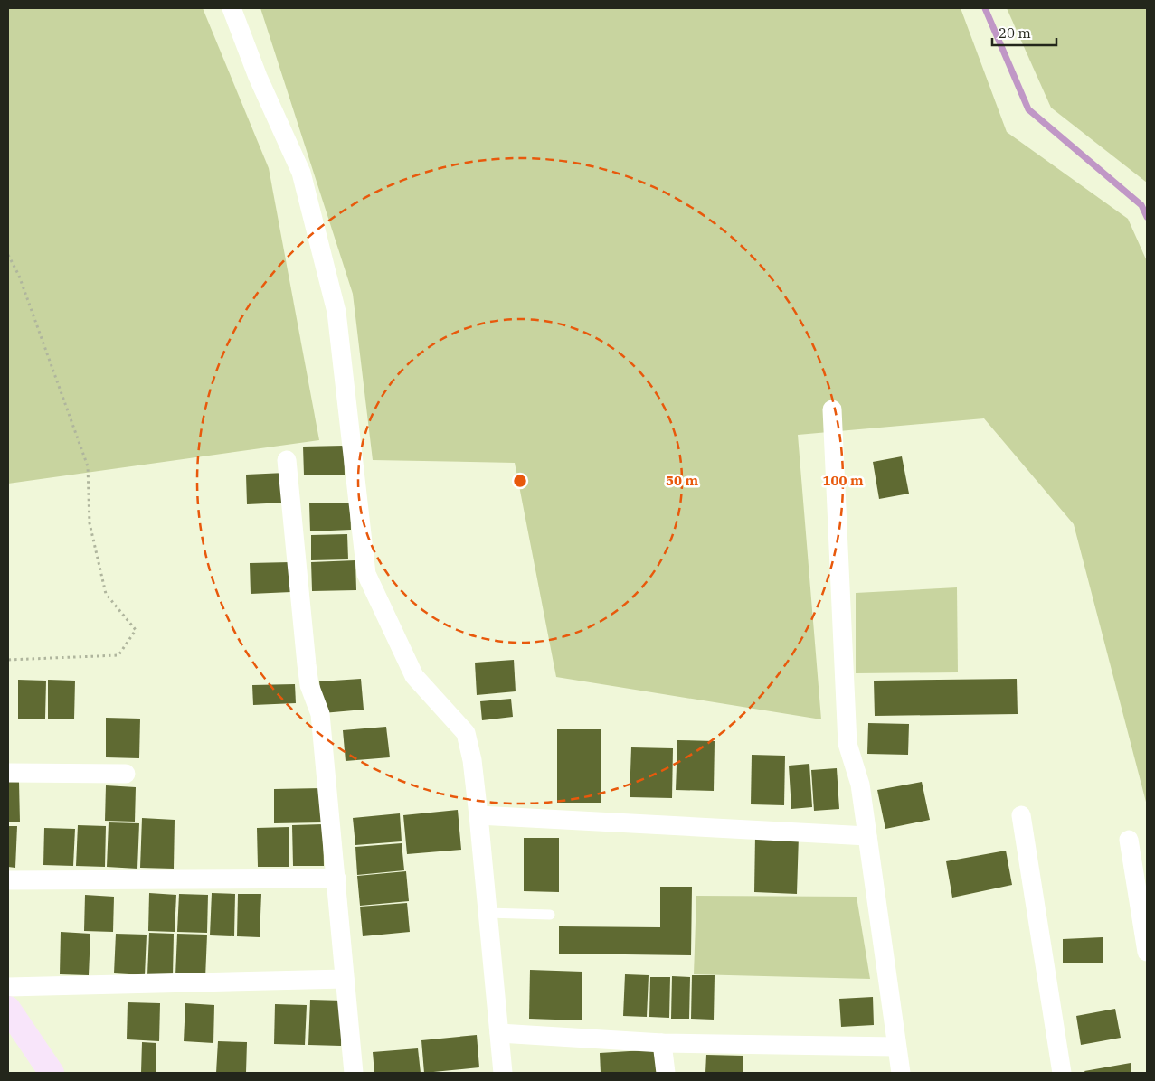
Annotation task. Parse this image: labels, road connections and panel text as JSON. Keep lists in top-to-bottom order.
{
  "scale_bar": "20 m",
  "rings": ["50 m", "100 m"]
}
